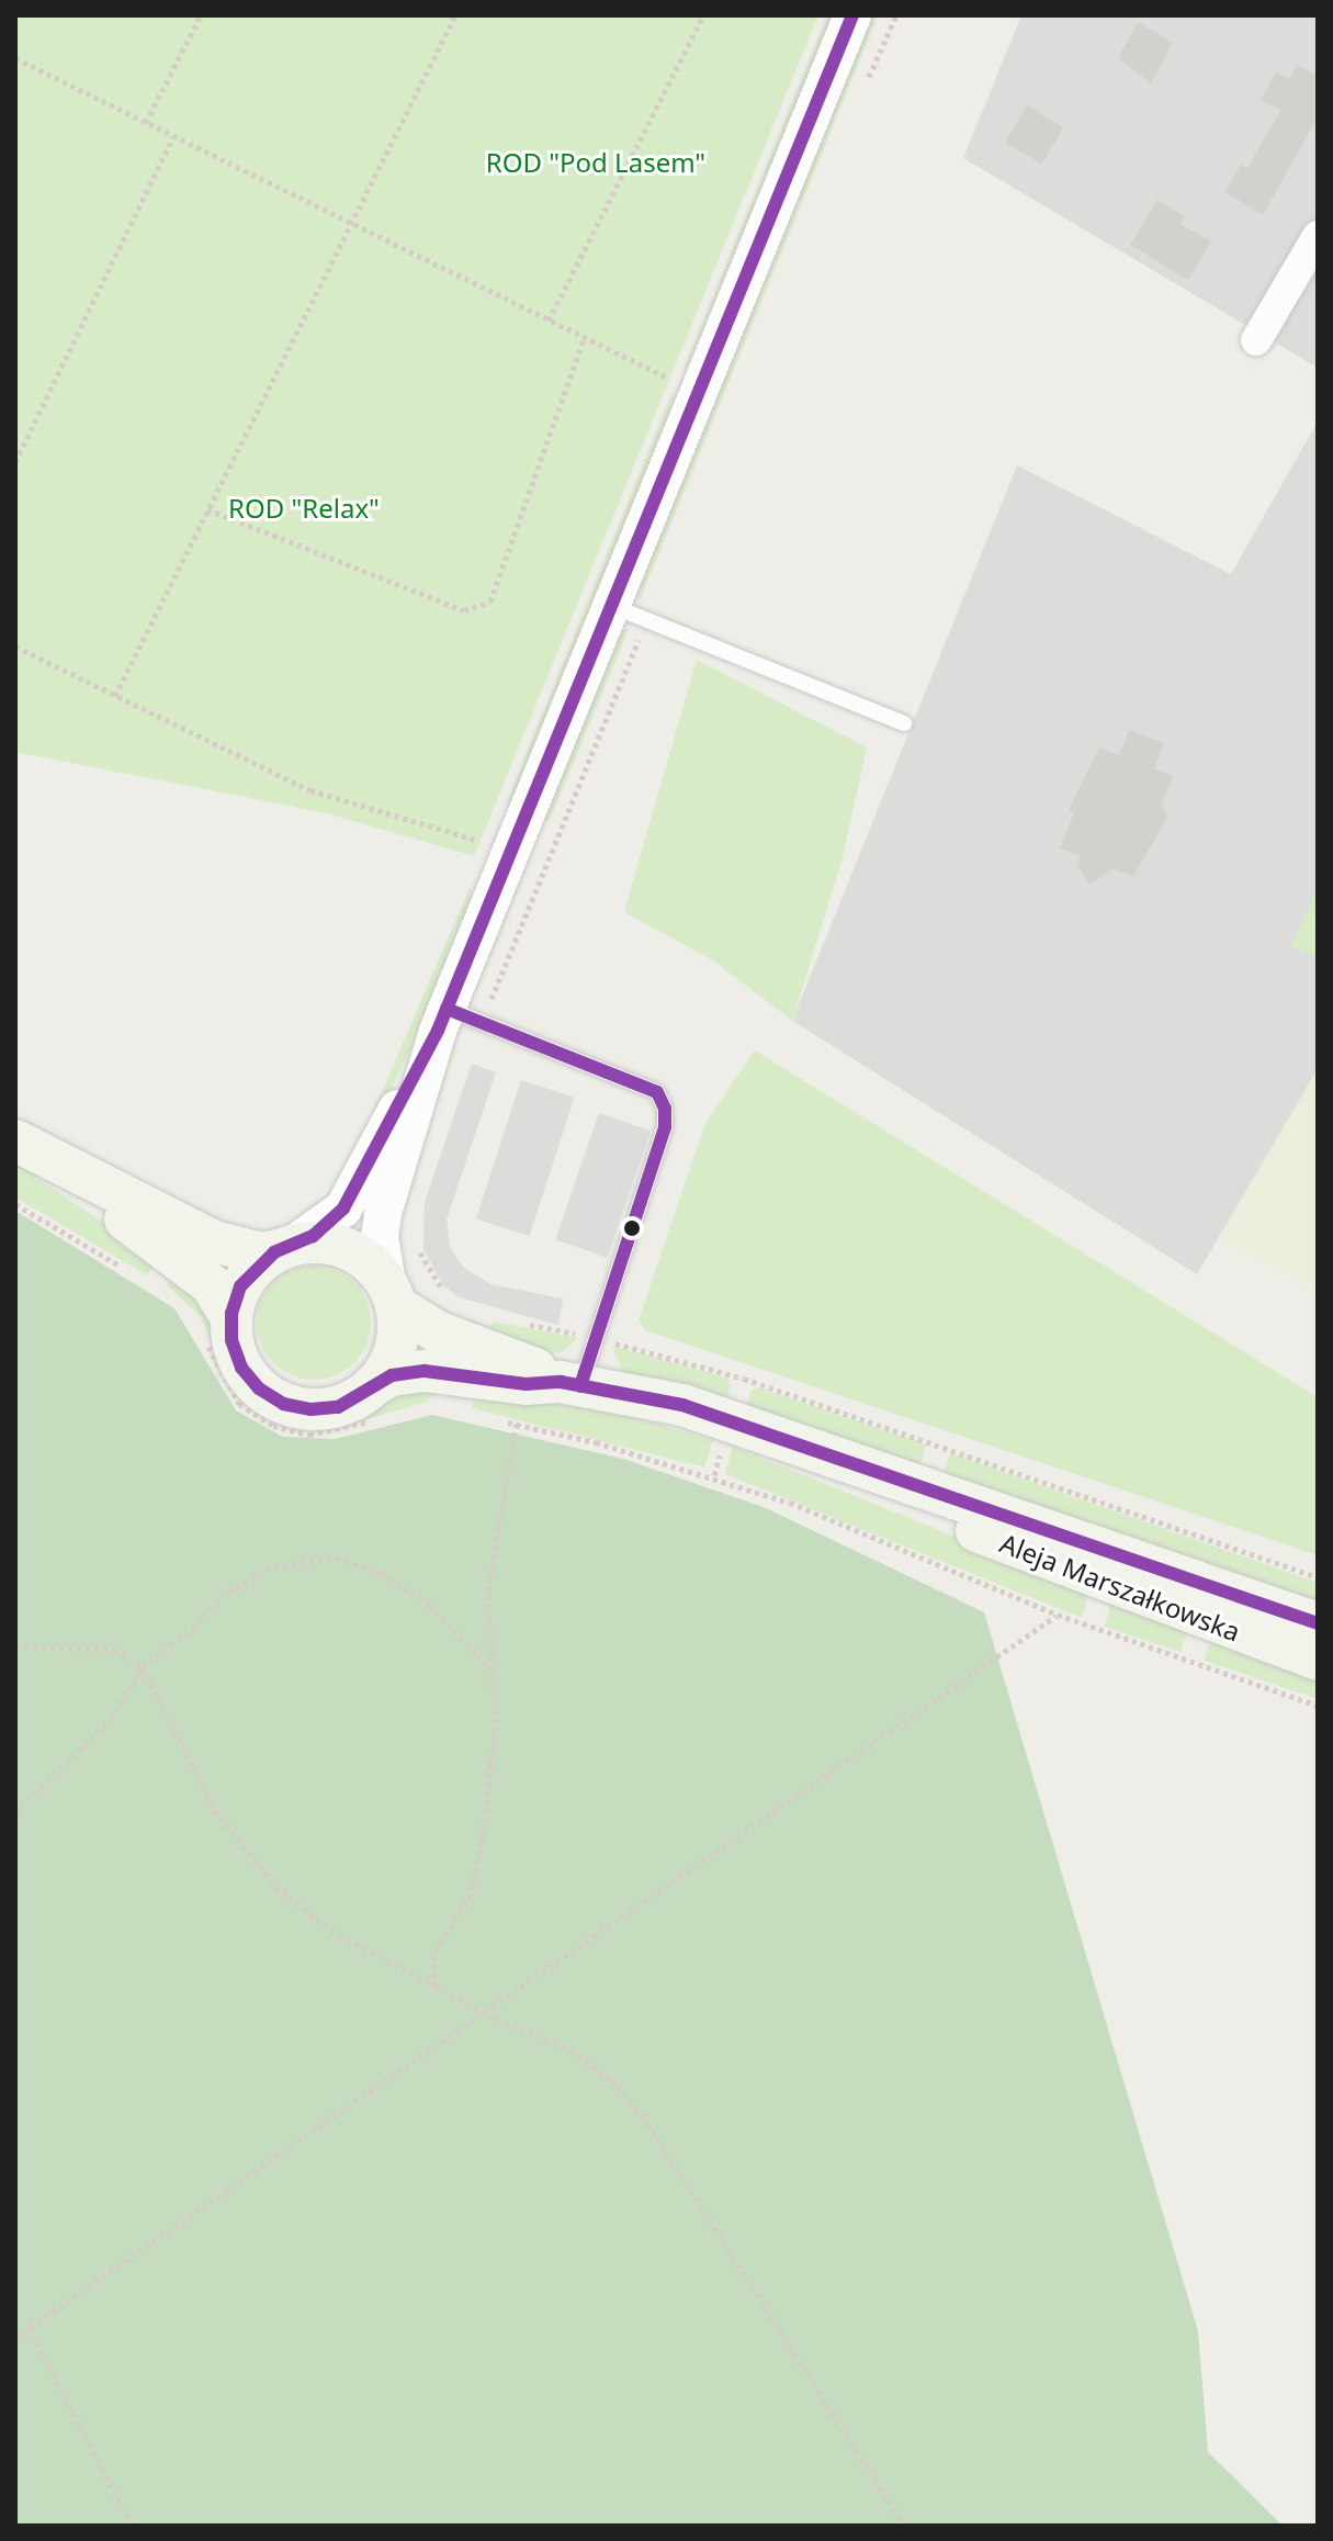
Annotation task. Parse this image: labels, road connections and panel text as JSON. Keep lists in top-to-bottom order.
{
  "streets": {
    "main road": ["Aleja Marszałkowska"]
  },
  "parks": ["ROD \"Pod Lasem\"", "ROD \"Relax\""]
}
